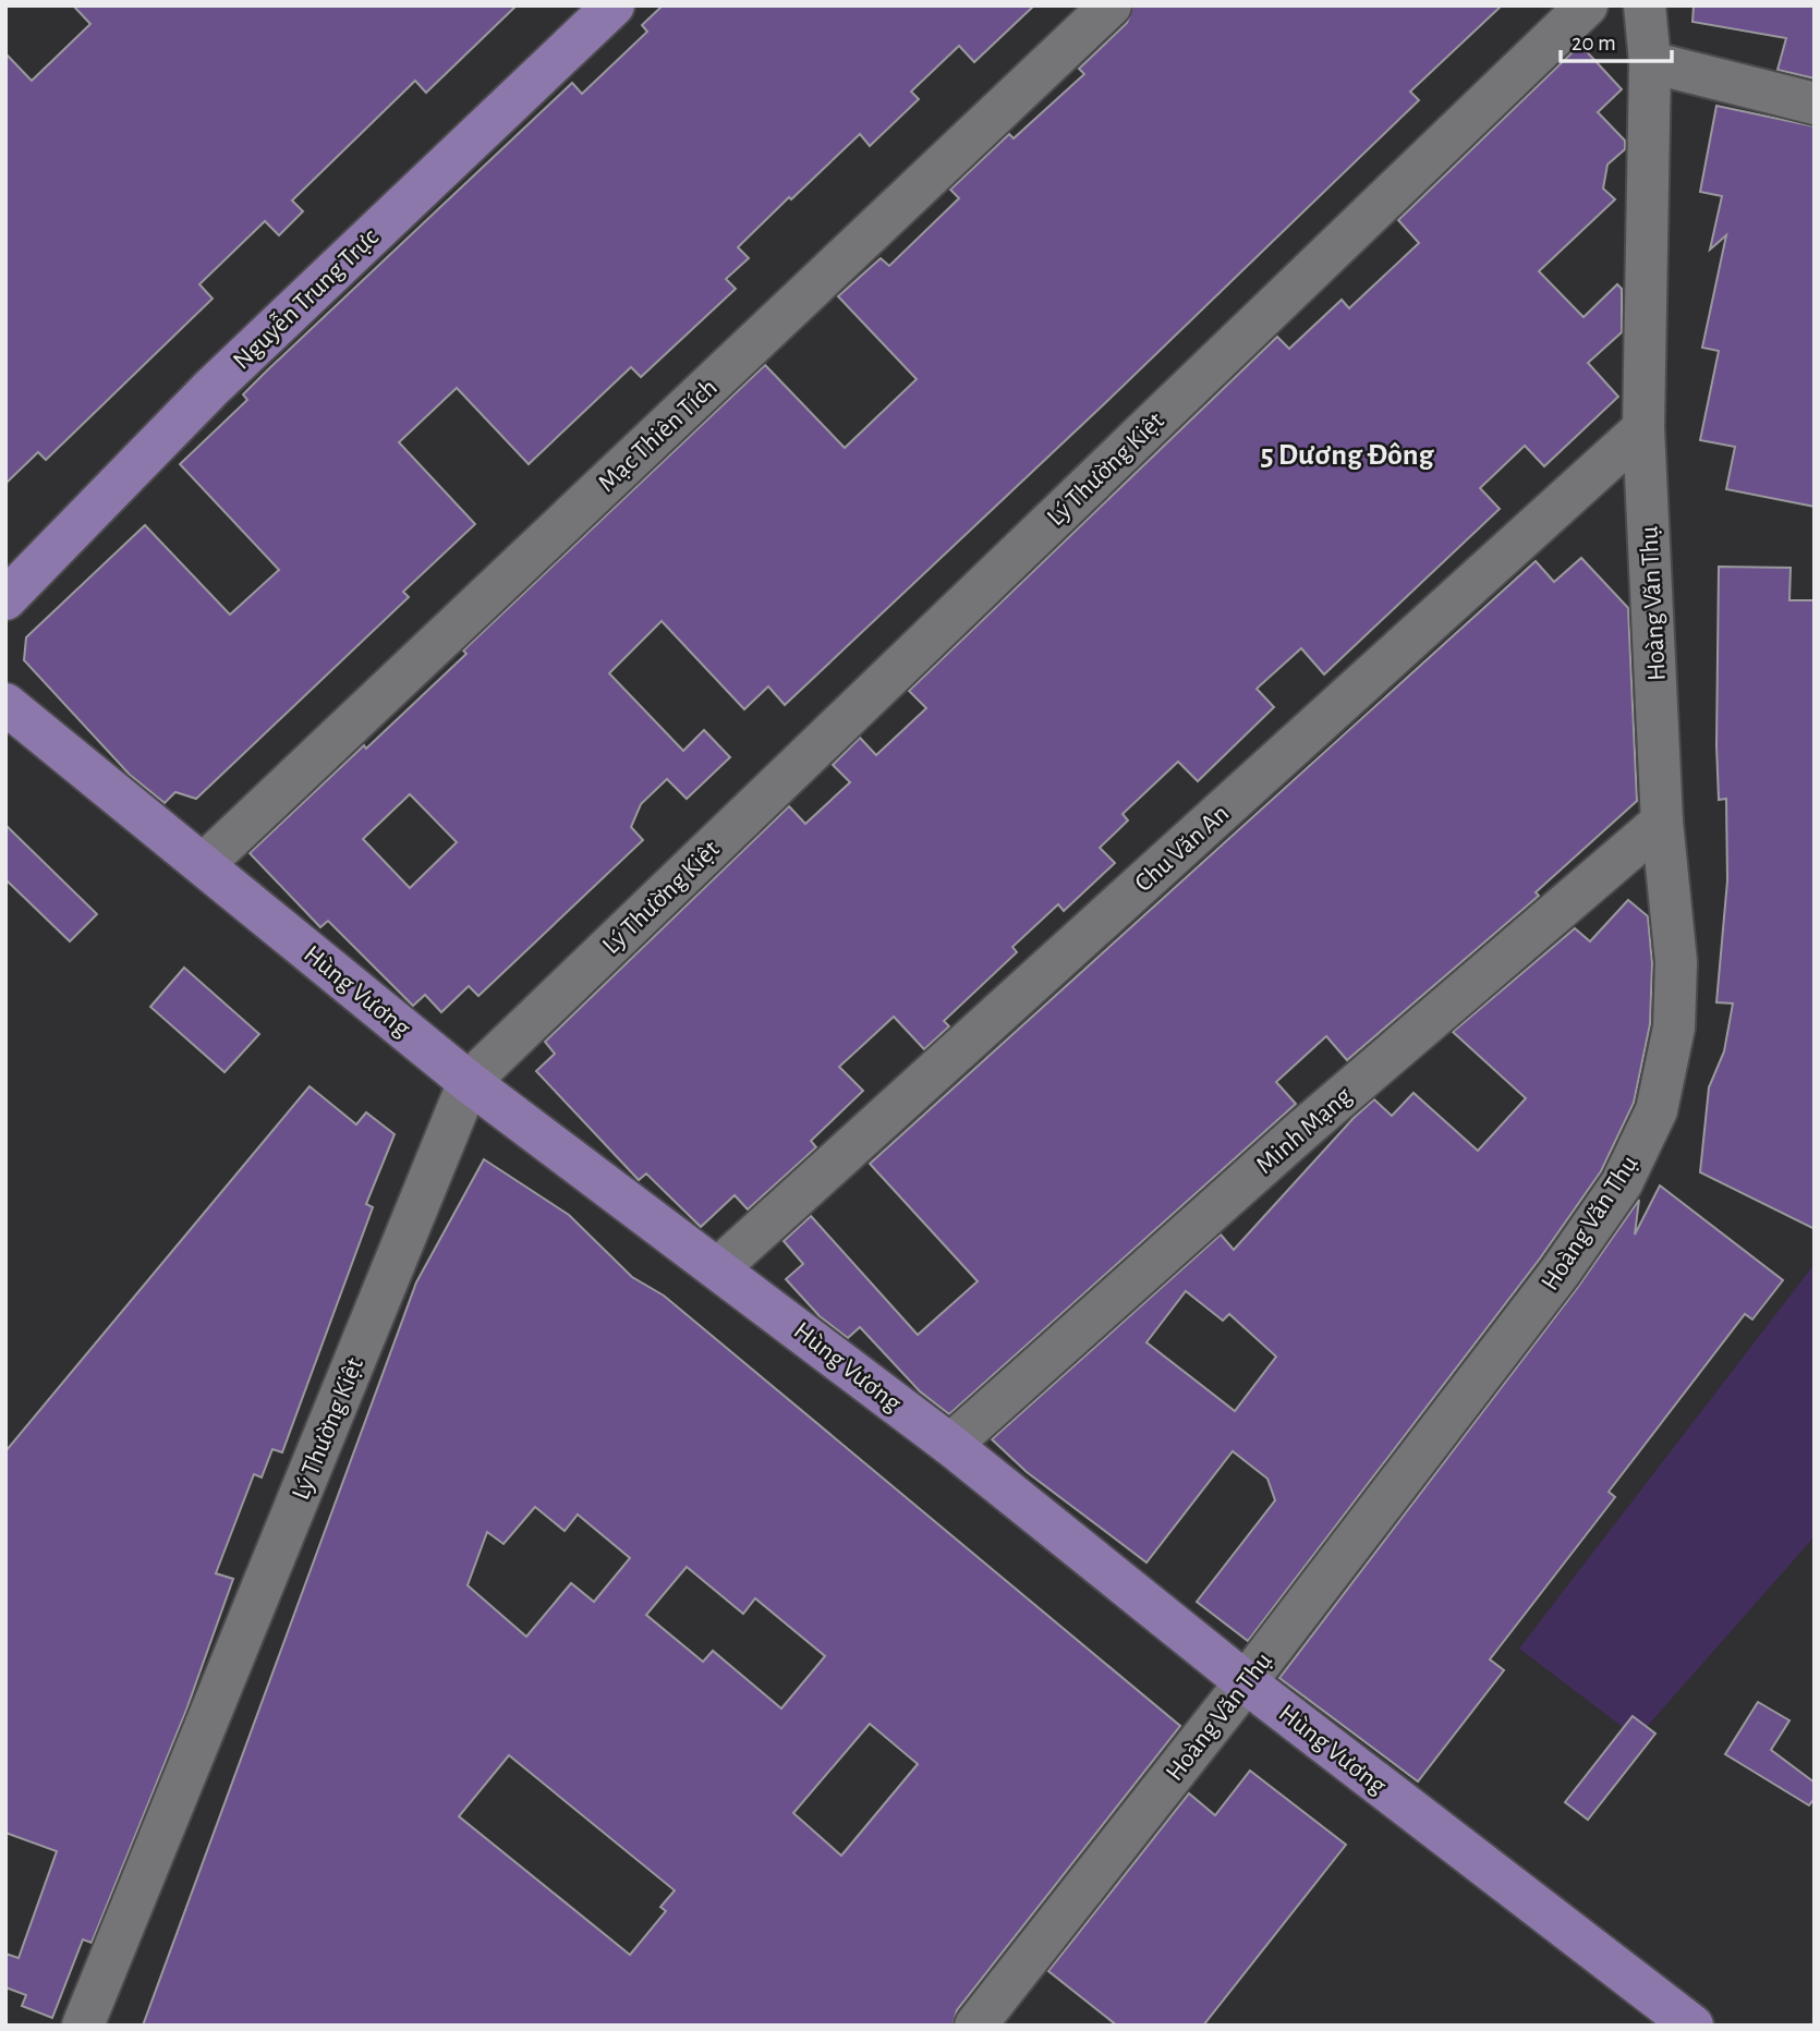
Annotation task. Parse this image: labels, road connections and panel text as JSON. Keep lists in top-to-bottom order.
{
  "streets": {
    "main road": ["Nguyễn Trung Trực", "Hùng Vương"],
    "street": [
      "Mạc Thiên Tích",
      "Lý Thường Kiệt",
      "Hoàng Văn Thụ",
      "Chu Văn An",
      "Minh Mạng"
    ]
  },
  "crossings": [
    ["Mạc Thiên Tích", "Hùng Vương"],
    ["Lý Thường Kiệt", "Hùng Vương"],
    ["Hoàng Văn Thụ", "Chu Văn An"],
    ["Hoàng Văn Thụ", "Hùng Vương"],
    ["Hoàng Văn Thụ", "Minh Mạng"],
    ["Chu Văn An", "Hùng Vương"],
    ["Hùng Vương", "Minh Mạng"]
  ],
  "districts": ["5 Dương Đông"],
  "scale_bar": "20 m"
}
